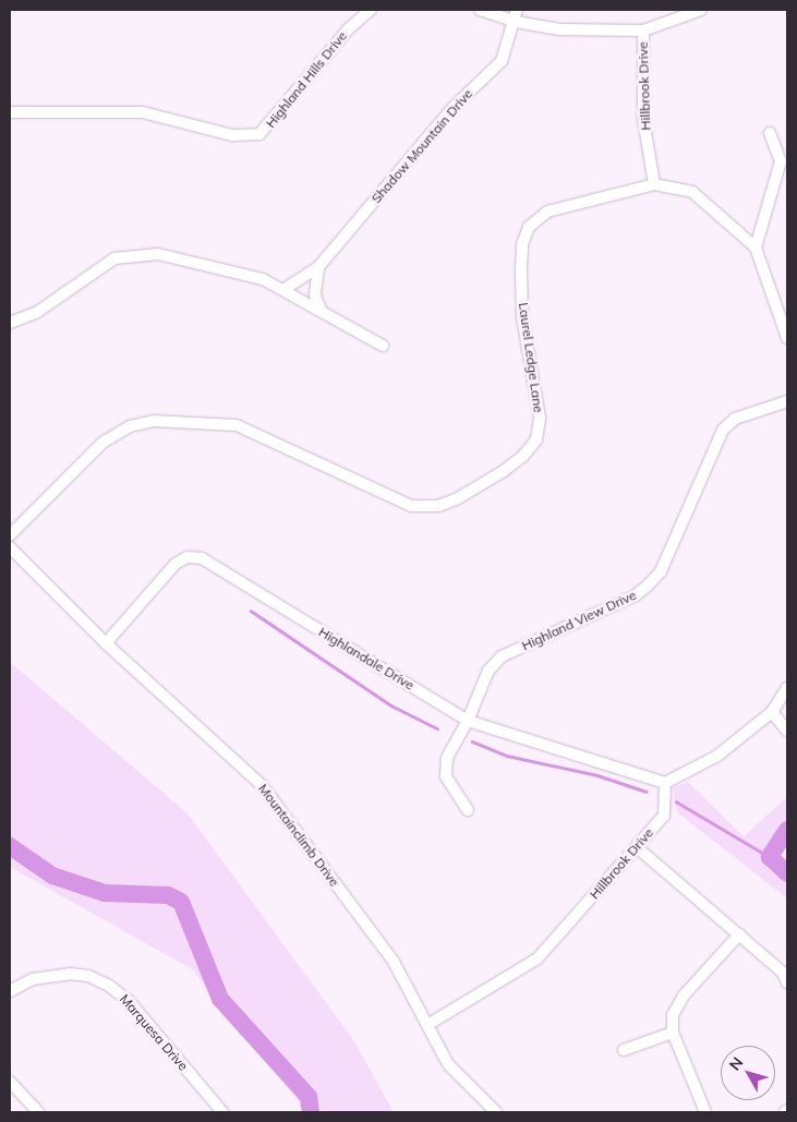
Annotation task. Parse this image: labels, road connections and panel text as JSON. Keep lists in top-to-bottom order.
{
  "streets": {
    "street": [
      "Highland Hills Drive",
      "Hillbrook Drive",
      "Shadow Mountain Drive",
      "Laurel Ledge Lane",
      "Highland View Drive",
      "Highlandale Drive",
      "Mountainclimb Drive",
      "Marquesa Drive"
    ]
  },
  "crossings": [
    ["Hillbrook Drive", "Laurel Ledge Lane"],
    ["Hillbrook Drive", "Highlandale Drive"],
    ["Hillbrook Drive", "Mountainclimb Drive"],
    ["Highland View Drive", "Highlandale Drive"],
    ["Highlandale Drive", "Mountainclimb Drive"]
  ],
  "north": "top left"
}
